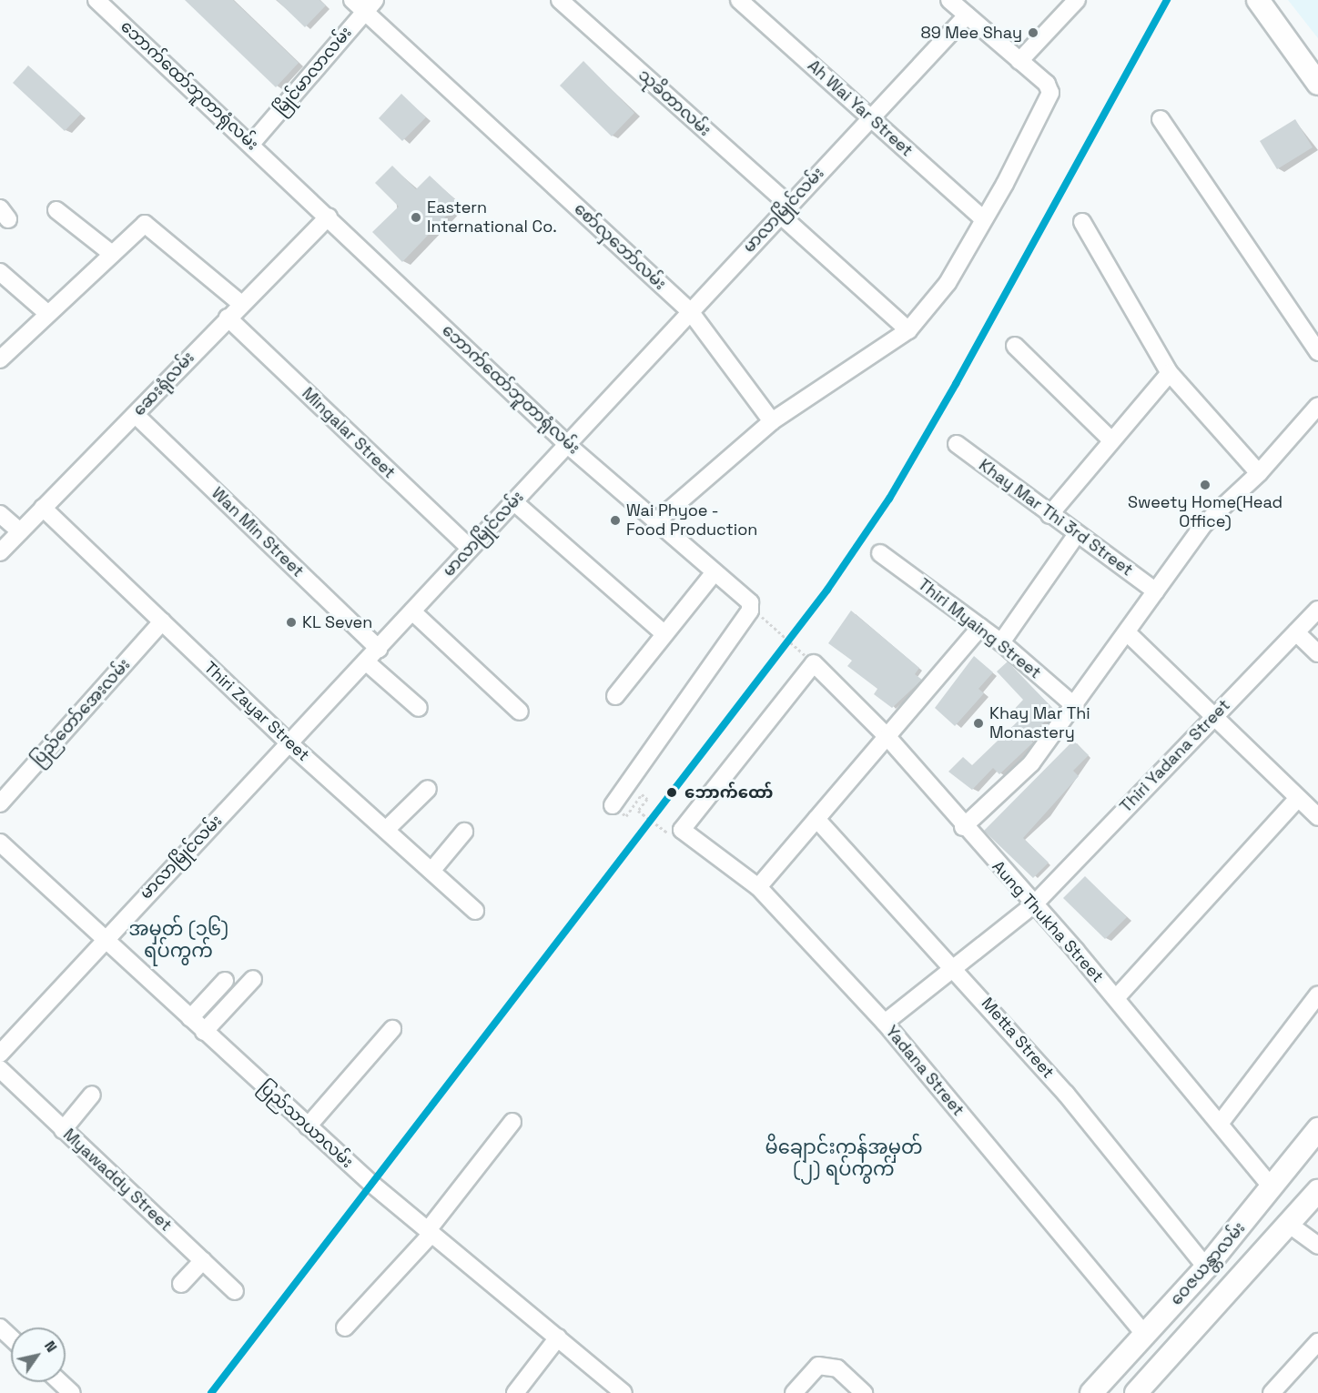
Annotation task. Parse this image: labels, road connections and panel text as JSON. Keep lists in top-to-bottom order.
{
  "streets": {
    "main road": ["ဝေဇယန္တာလမ်း"],
    "street": [
      "မြိုင်မာလာလမ်း",
      "ဘောက်ထော်ဘူတာရုံလမ်း",
      "သုခိတာလမ်း",
      "Ah Wai Yar Street",
      "မာလာမြိုင်လမ်း",
      "စော်လှဘော်လမ်း",
      "ဆေးရုံလမ်း",
      "Mingalar Street",
      "Khay Mar Thi 3rd Street",
      "Wan Min Street",
      "Thiri Myaing Street",
      "Thiri Zayar Street",
      "ပြည်တော်အေးလမ်း",
      "Thiri Yadana Street",
      "Aung Thukha Street",
      "Metta Street",
      "Yadana Street",
      "ပြည်သာယာလမ်း",
      "Myawaddy Street"
    ]
  },
  "crossings": [
    ["မြိုင်မာလာလမ်း", "ဘောက်ထော်ဘူတာရုံလမ်း"],
    ["မြိုင်မာလာလမ်း", "စော်လှဘော်လမ်း"],
    ["ဘောက်ထော်ဘူတာရုံလမ်း", "မာလာမြိုင်လမ်း"],
    ["ဘောက်ထော်ဘူတာရုံလမ်း", "ဆေးရုံလမ်း"],
    ["သုခိတာလမ်း", "မာလာမြိုင်လမ်း"],
    ["Ah Wai Yar Street", "မာလာမြိုင်လမ်း"],
    ["မာလာမြိုင်လမ်း", "စော်လှဘော်လမ်း"],
    ["မာလာမြိုင်လမ်း", "Mingalar Street"],
    ["မာလာမြိုင်လမ်း", "Wan Min Street"],
    ["မာလာမြိုင်လမ်း", "Thiri Zayar Street"],
    ["မာလာမြိုင်လမ်း", "ပြည်သာယာလမ်း"],
    ["ဆေးရုံလမ်း", "Mingalar Street"],
    ["ဆေးရုံလမ်း", "Wan Min Street"],
    ["ဆေးရုံလမ်း", "Thiri Zayar Street"],
    ["Thiri Zayar Street", "ပြည်တော်အေးလမ်း"],
    ["Thiri Yadana Street", "Aung Thukha Street"],
    ["Thiri Yadana Street", "Metta Street"],
    ["Thiri Yadana Street", "Yadana Street"],
    ["Aung Thukha Street", "ဝေဇယန္တာလမ်း"],
    ["Metta Street", "ဝေဇယန္တာလမ်း"],
    ["Yadana Street", "ဝေဇယန္တာလမ်း"]
  ],
  "districts": ["အမှတ် (၁၆) ရပ်ကွက်", "မိချောင်းကန်အမှတ် (၂) ရပ်ကွက်"],
  "places": [
    "89 Mee Shay",
    "Eastern International Co.",
    "Sweety Home(Head Office)",
    "Wai Phyoe - Food Production",
    "KL Seven",
    "Khay Mar Thi Monastery",
    "ဘောက်ထော်"
  ],
  "north": "top right"
}
